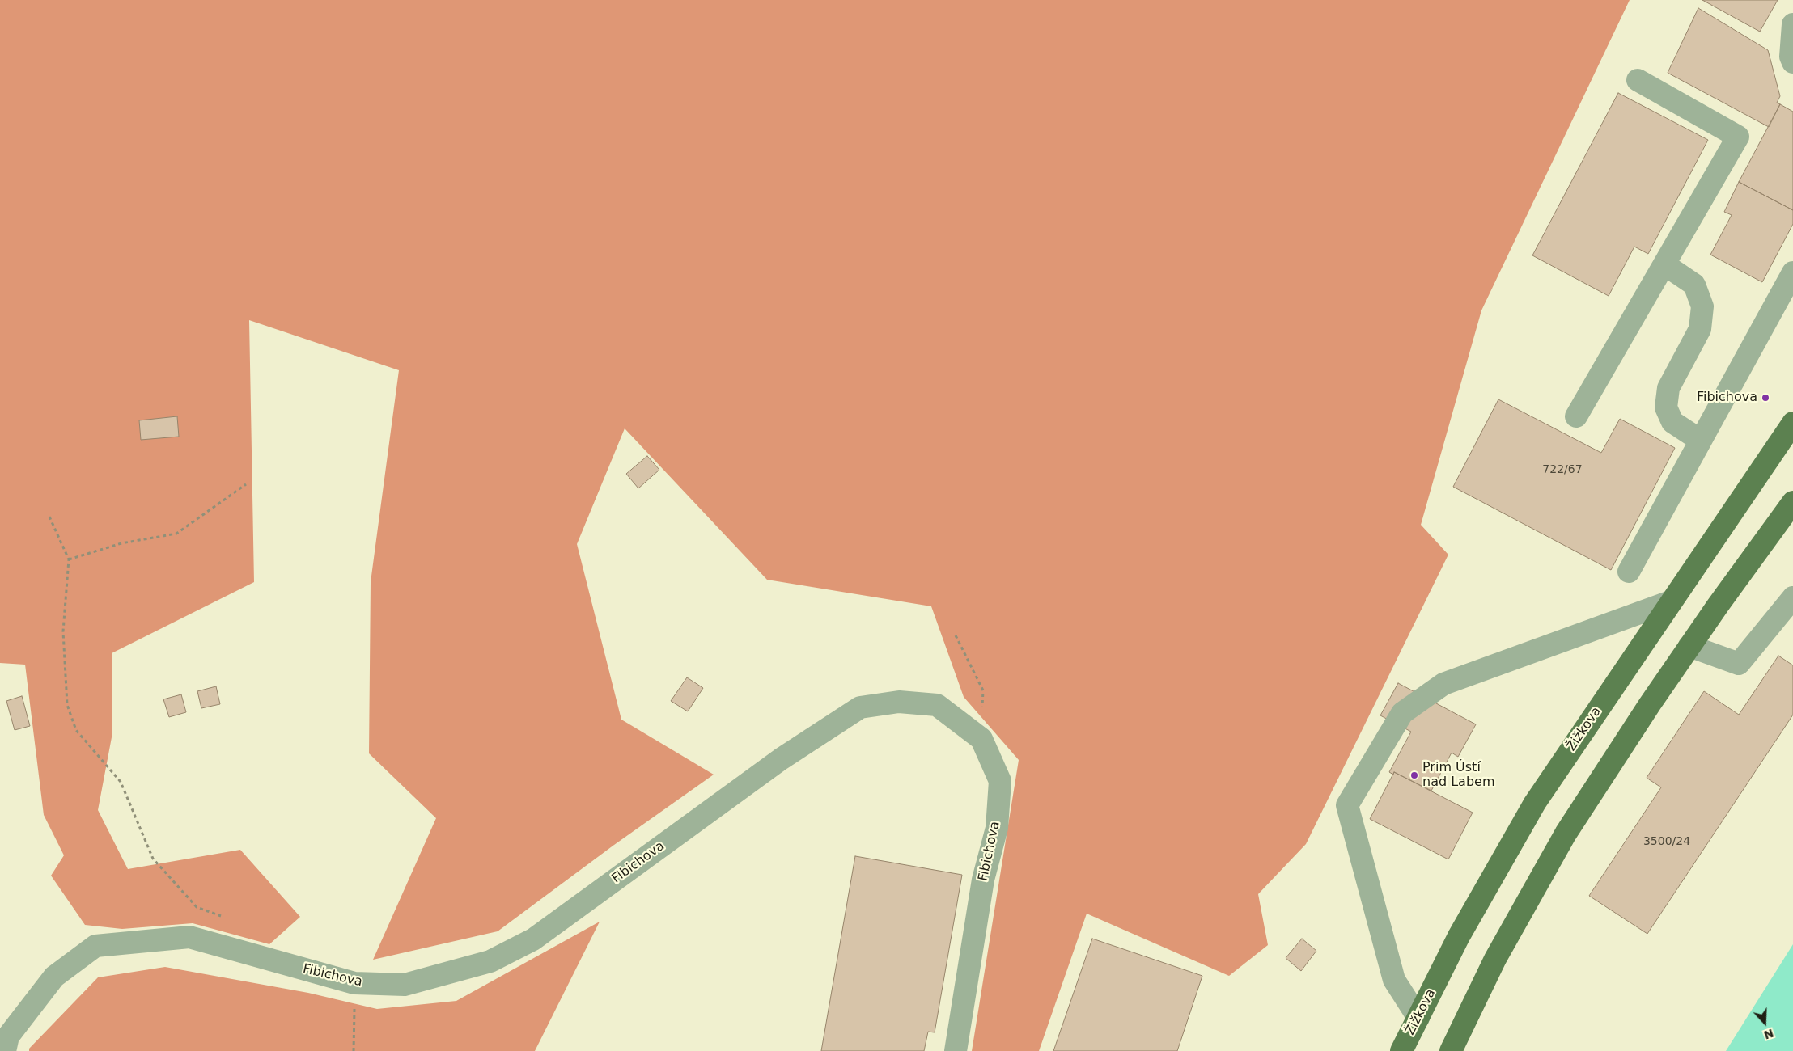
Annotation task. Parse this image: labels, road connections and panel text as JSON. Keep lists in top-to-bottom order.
{
  "streets": {
    "main road": ["Žižkova"],
    "street": ["Fibichova"]
  },
  "places": ["Fibichova", "Prim Ústí nad Labem"],
  "house_numbers": ["722/67", "3500/24"],
  "north": "bottom"
}
